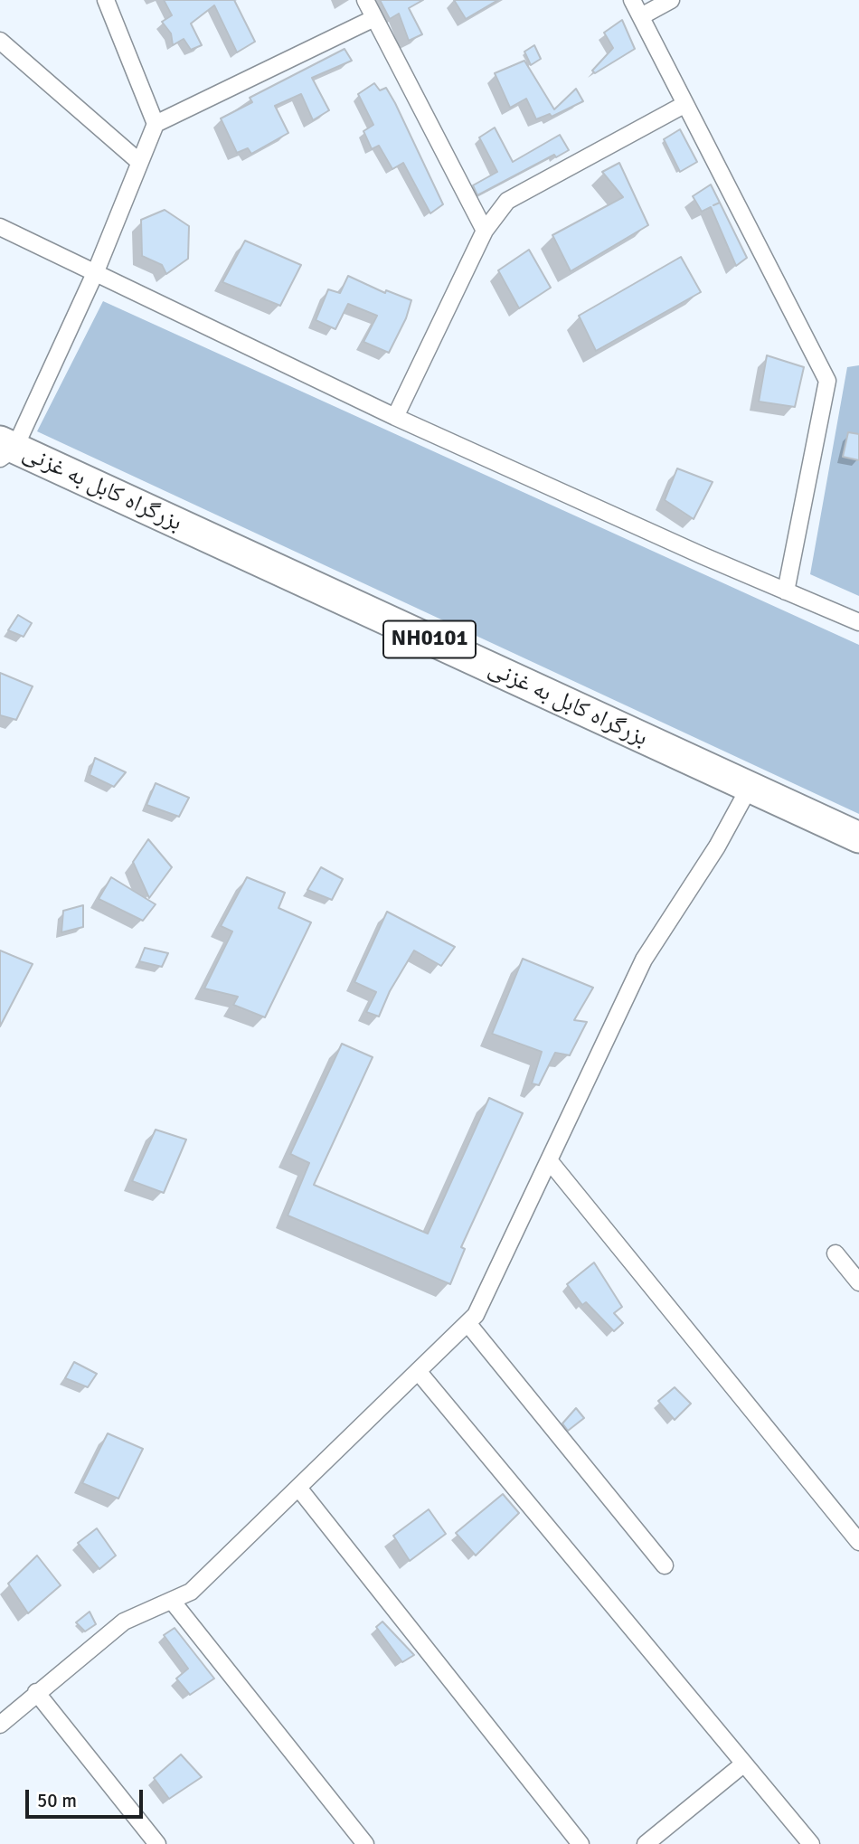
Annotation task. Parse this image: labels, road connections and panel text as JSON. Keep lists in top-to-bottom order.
{
  "streets": {
    "highway": ["بزرگراه کابل به غزنی", "NH0101"]
  },
  "scale_bar": "50 m"
}
